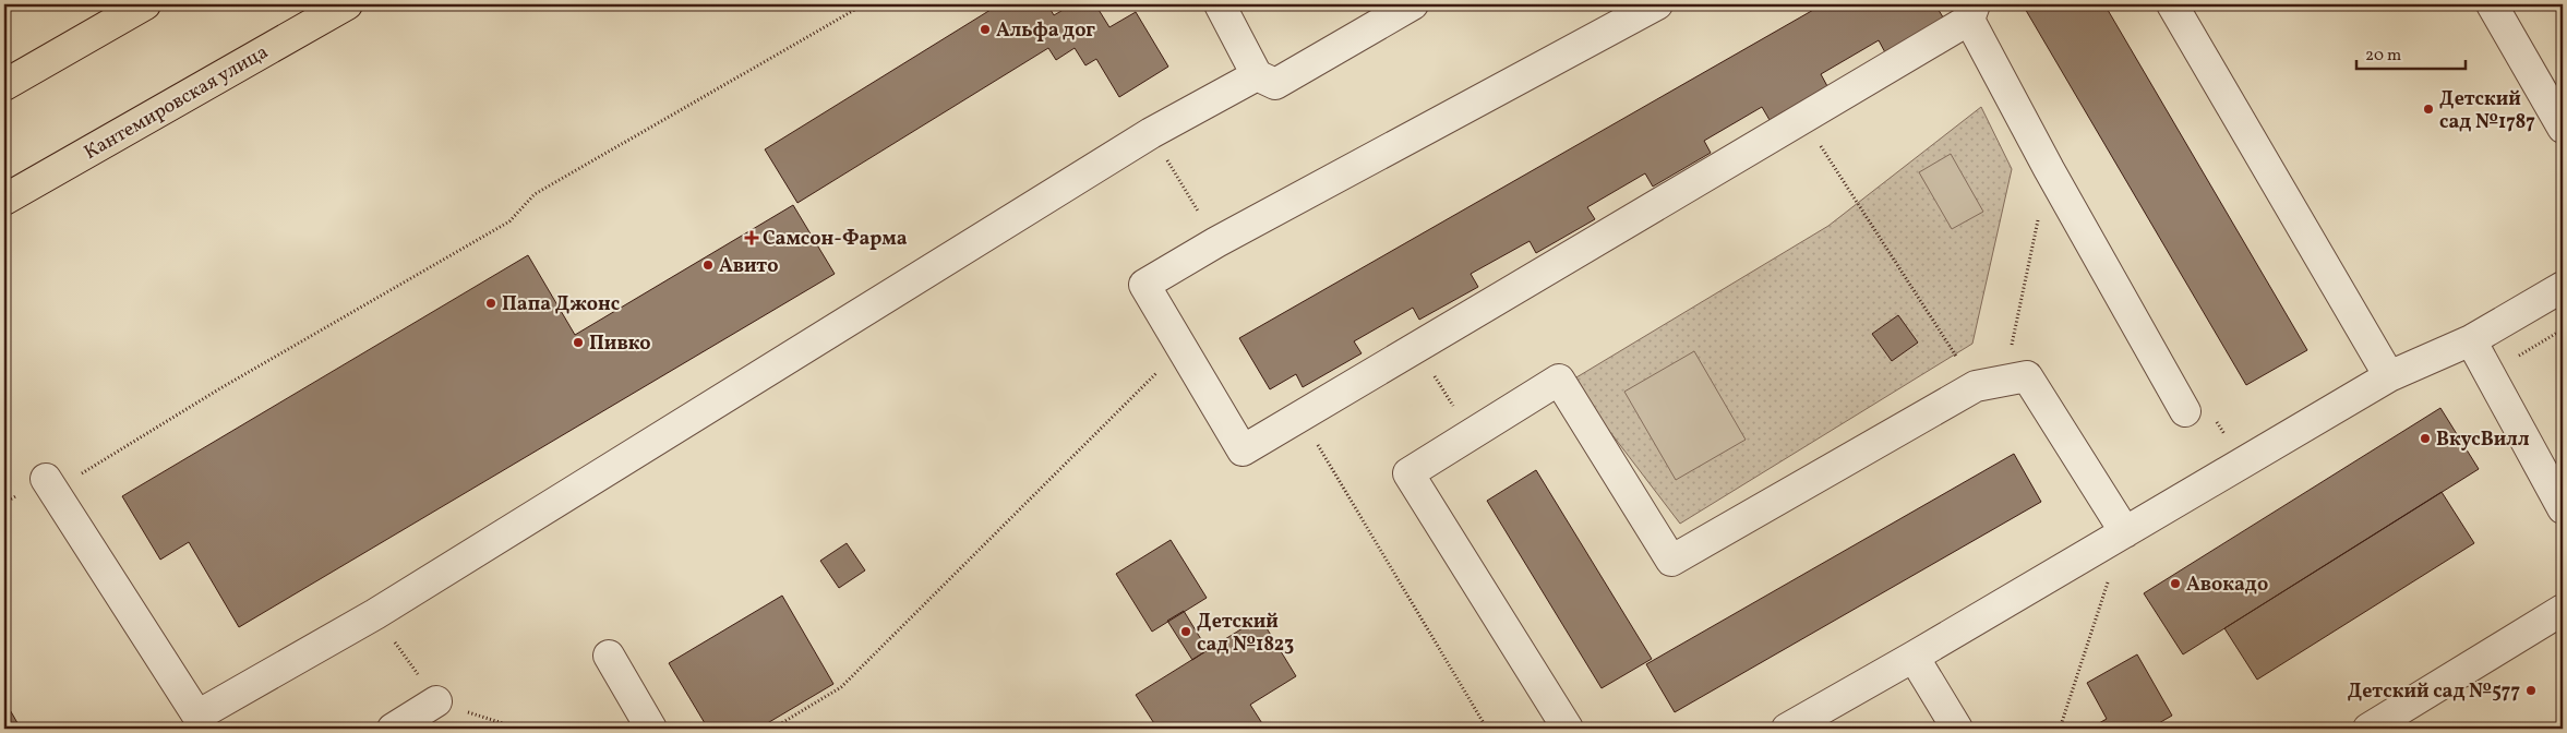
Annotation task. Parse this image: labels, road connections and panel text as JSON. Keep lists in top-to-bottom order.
{
  "streets": {
    "main road": ["Кантемировская улица"]
  },
  "places": {
    "other": [
      "Альфа дог",
      "Детский сад №1787",
      "Авито",
      "Папа Джонс",
      "Пивко",
      "ВкусВилл",
      "Авокадо",
      "Детский сад №1823",
      "Детский сад №577"
    ],
    "health": ["Самсон-Фарма"]
  },
  "scale_bar": "20 m"
}
